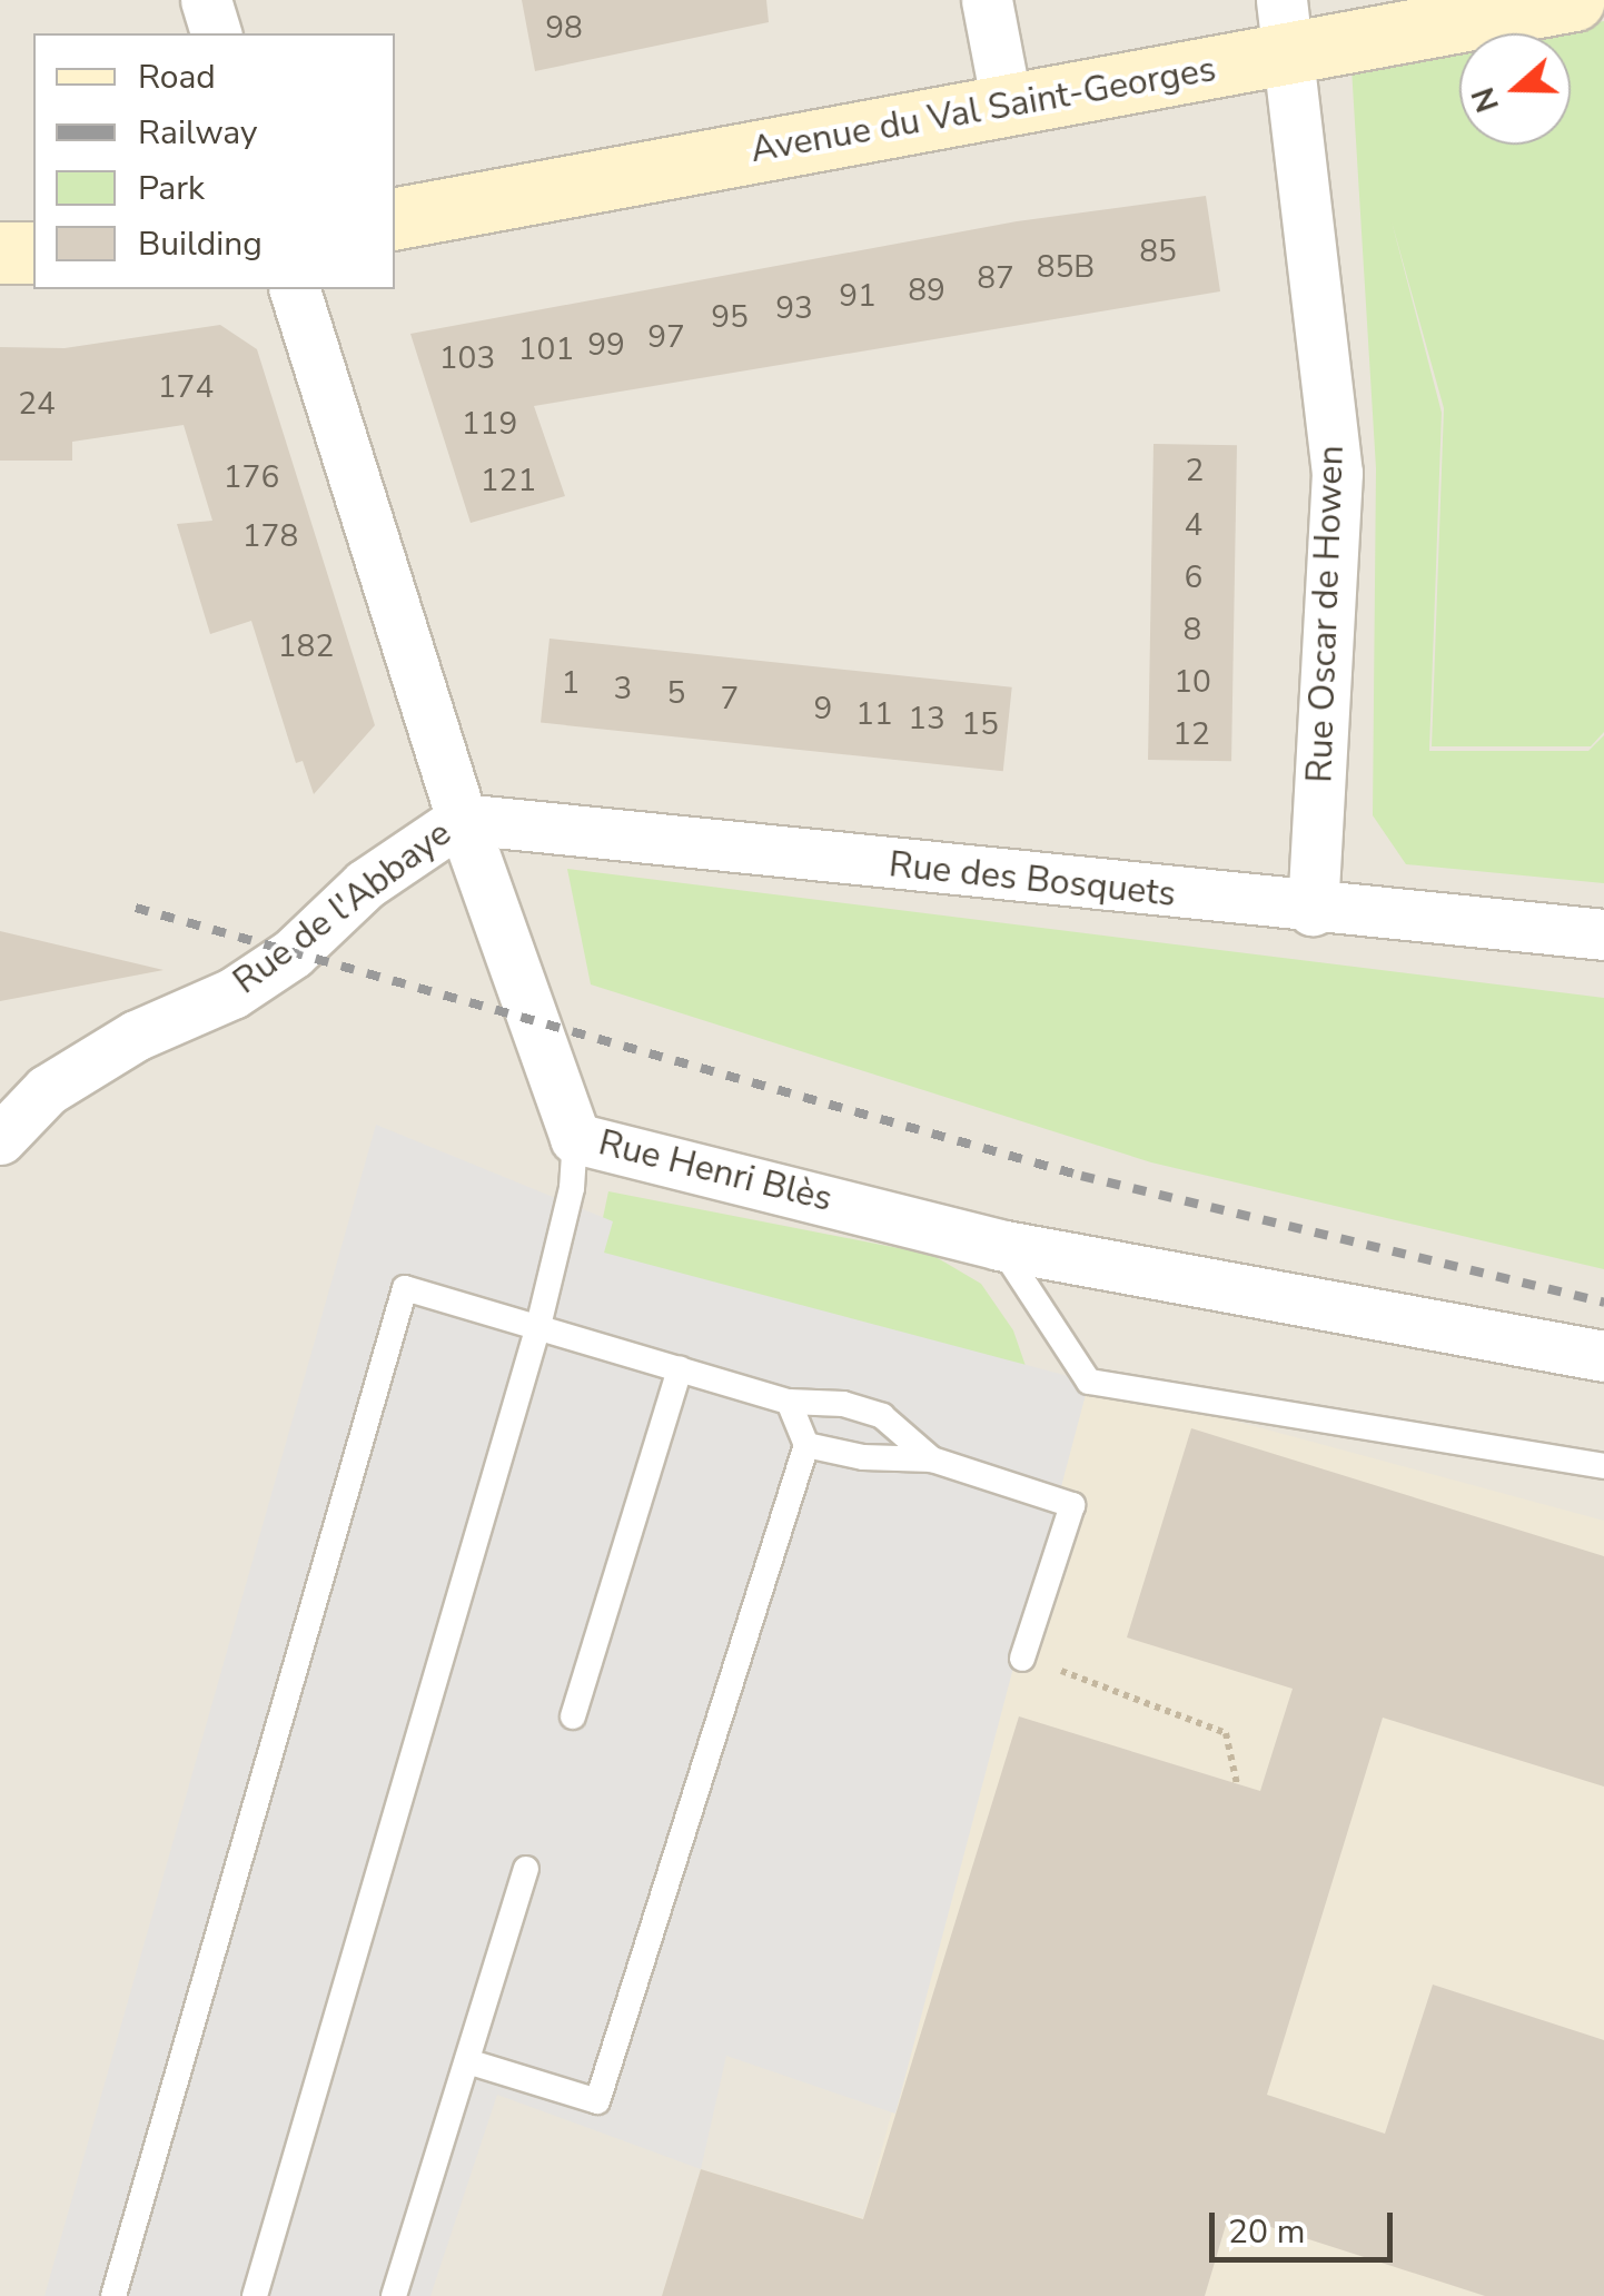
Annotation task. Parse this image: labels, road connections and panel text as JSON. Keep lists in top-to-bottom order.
{
  "streets": {
    "main road": ["Avenue du Val Saint-Georges"],
    "street": [
      "Rue Oscar de Howen",
      "Rue des Bosquets",
      "Rue de l'Abbaye",
      "Rue Henri Blès"
    ]
  },
  "crossings": [
    ["Avenue du Val Saint-Georges", "Rue Oscar de Howen"],
    ["Rue Oscar de Howen", "Rue des Bosquets"],
    ["Rue des Bosquets", "Rue de l'Abbaye"],
    ["Rue des Bosquets", "Rue Henri Blès"],
    ["Rue de l'Abbaye", "Rue Henri Blès"]
  ],
  "house_numbers": [
    "98",
    "85",
    "85B",
    "87",
    "89",
    "91",
    "93",
    "95",
    "97",
    "99",
    "101",
    "103",
    "174",
    "24",
    "119",
    "2",
    "176",
    "121",
    "4",
    "178",
    "6",
    "8",
    "182",
    "10",
    "1",
    "3",
    "5",
    "7",
    "9",
    "11",
    "13",
    "15",
    "12"
  ],
  "legend": [
    "Road",
    "Railway",
    "Park",
    "Building"
  ],
  "scale_bar": "20 m",
  "north": "left"
}
